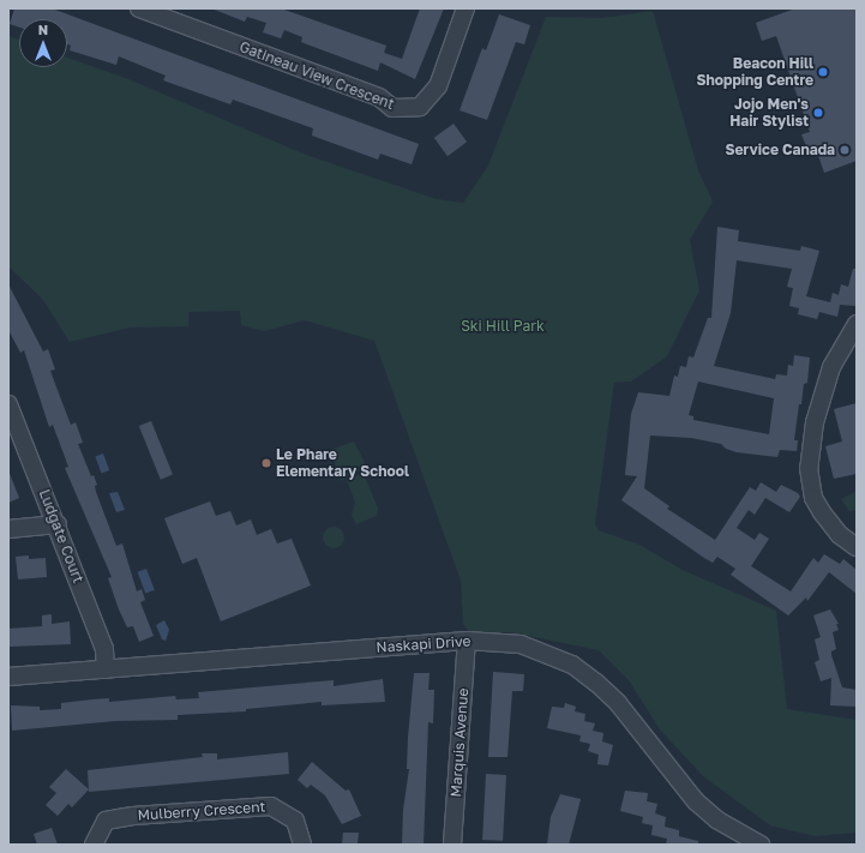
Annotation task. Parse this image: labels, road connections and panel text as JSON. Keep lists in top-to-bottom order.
{
  "streets": {
    "street": [
      "Gatineau View Crescent",
      "Ludgate Court",
      "Naskapi Drive",
      "Marquis Avenue",
      "Mulberry Crescent"
    ]
  },
  "crossings": [
    ["Ludgate Court", "Naskapi Drive"],
    ["Naskapi Drive", "Marquis Avenue"]
  ],
  "parks": ["Ski Hill Park"],
  "places": [
    "Beacon Hill Shopping Centre",
    "Jojo Men's Hair Stylist",
    "Service Canada",
    "Le Phare Elementary School"
  ],
  "north": "top"
}
